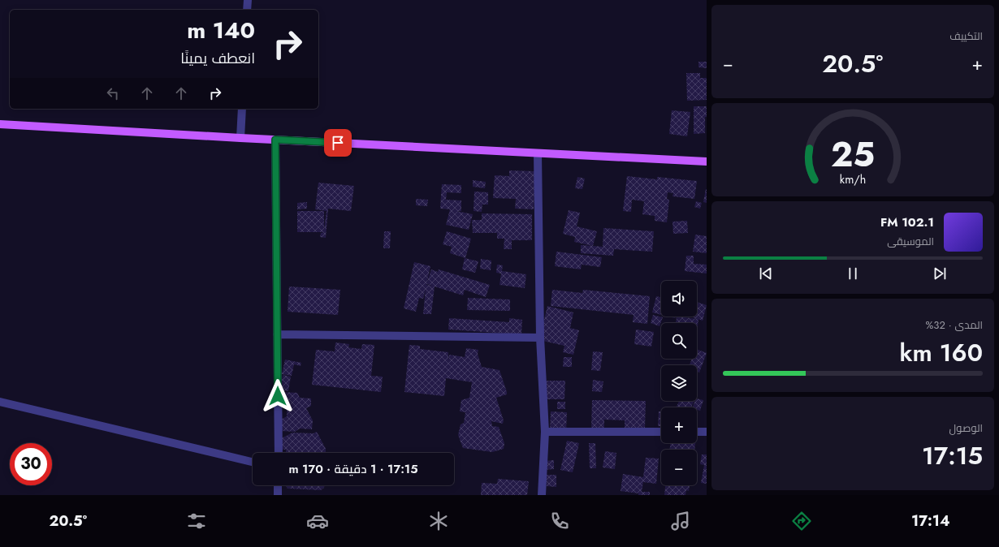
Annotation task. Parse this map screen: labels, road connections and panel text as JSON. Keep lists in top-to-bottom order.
{
  "page": {
    "tile": [
      "التكييف",
      ["المدى · 32%", "160 km"],
      ["الوصول", "17:15"]
    ],
    "turn": ["140 m", "انعطف يمينًا"],
    "heat": ["−", "20.5°", "+"],
    "song": ["102.1 FM", "الموسيقى"],
    "map_buttons": ["+", "−"],
    "limit": "30",
    "trip": "17:15 · 1 دقيقة · 170 m",
    "tabs": ["17:14", "20.5°"],
    "gauge": ["25", "km/h"]
  }
}
